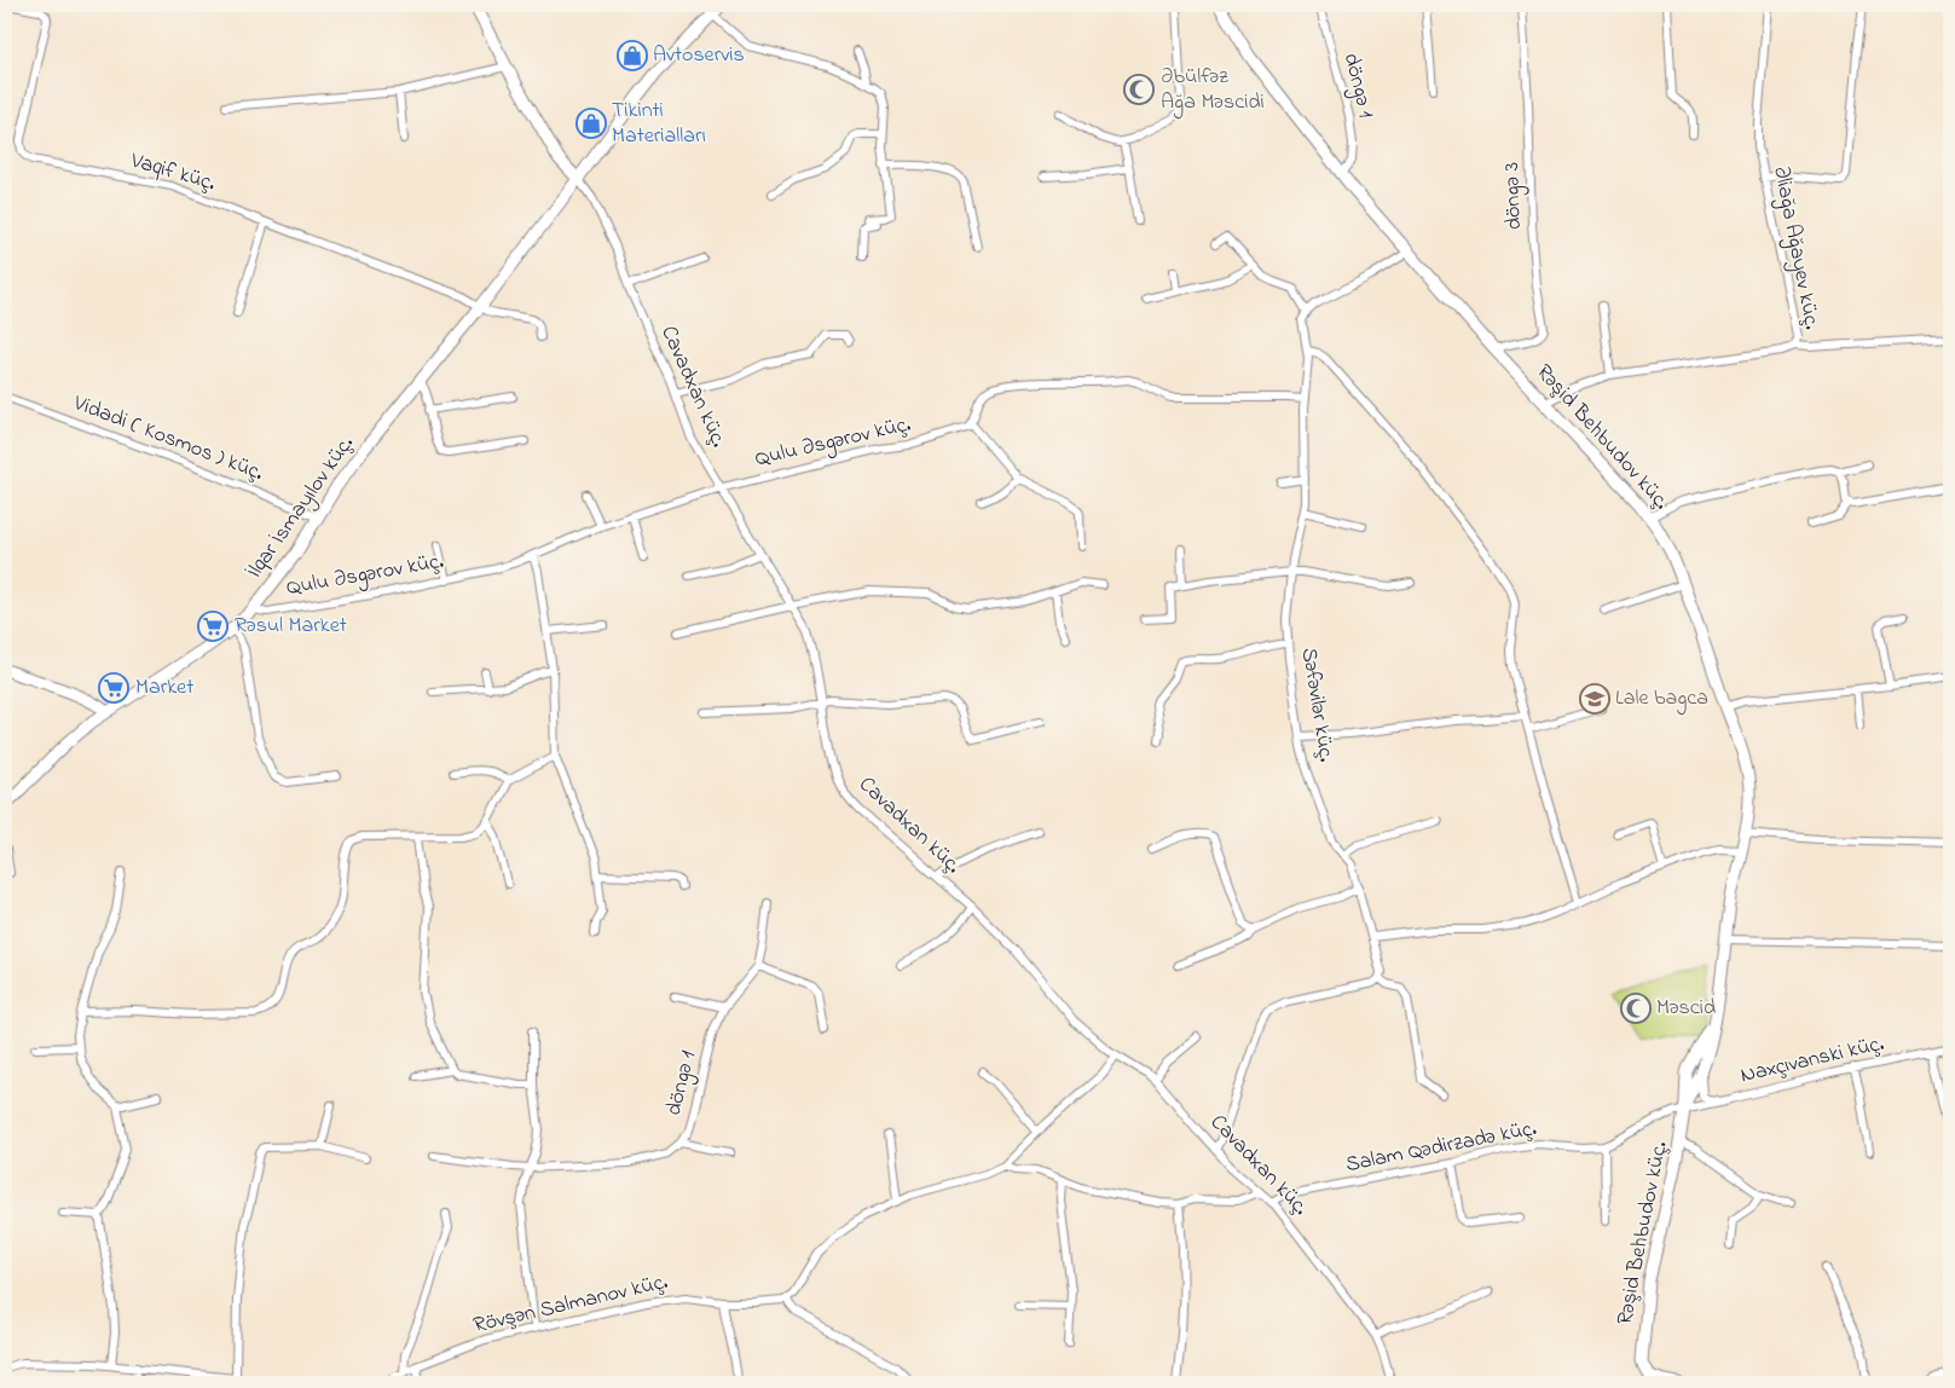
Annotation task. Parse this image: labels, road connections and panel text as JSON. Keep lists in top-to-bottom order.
{
  "streets": {
    "street": [
      "döngə 1",
      "Vaqif küç.",
      "döngə 3",
      "Əliağa Ağayev küç.",
      "Cavadxan küç.",
      "Rəşid Behbudov küç.",
      "Vidadi ( Kosmos ) küç.",
      "Qulu Əsgərov küç.",
      "İlqar İsmayılov küç.",
      "Səfəvilər küç.",
      "Naxçıvanski küç.",
      "Salam Qədirzadə küç.",
      "Rövşən Salmanov küç."
    ]
  },
  "crossings": [
    ["döngə 1", "Rəşid Behbudov küç."],
    ["Vaqif küç.", "İlqar İsmayılov küç."],
    ["döngə 3", "Rəşid Behbudov küç."],
    ["Əliağa Ağayev küç.", "Rəşid Behbudov küç."],
    ["Cavadxan küç.", "Qulu Əsgərov küç."],
    ["Cavadxan küç.", "İlqar İsmayılov küç."],
    ["Cavadxan küç.", "Salam Qədirzadə küç."],
    ["Rəşid Behbudov küç.", "Naxçıvanski küç."],
    ["Rəşid Behbudov küç.", "Salam Qədirzadə küç."],
    ["Vidadi ( Kosmos ) küç.", "İlqar İsmayılov küç."],
    ["Qulu Əsgərov küç.", "İlqar İsmayılov küç."],
    ["Naxçıvanski küç.", "Salam Qədirzadə küç."]
  ],
  "places": {
    "shop": ["Avtoservis", "Tikinti Materialları"],
    "mosque": ["Əbülfəz Ağa Məscidi", "Məscid"],
    "supermarket": ["Rəsul Market", "Market"],
    "school or university": ["Lale bagca"]
  }
}
